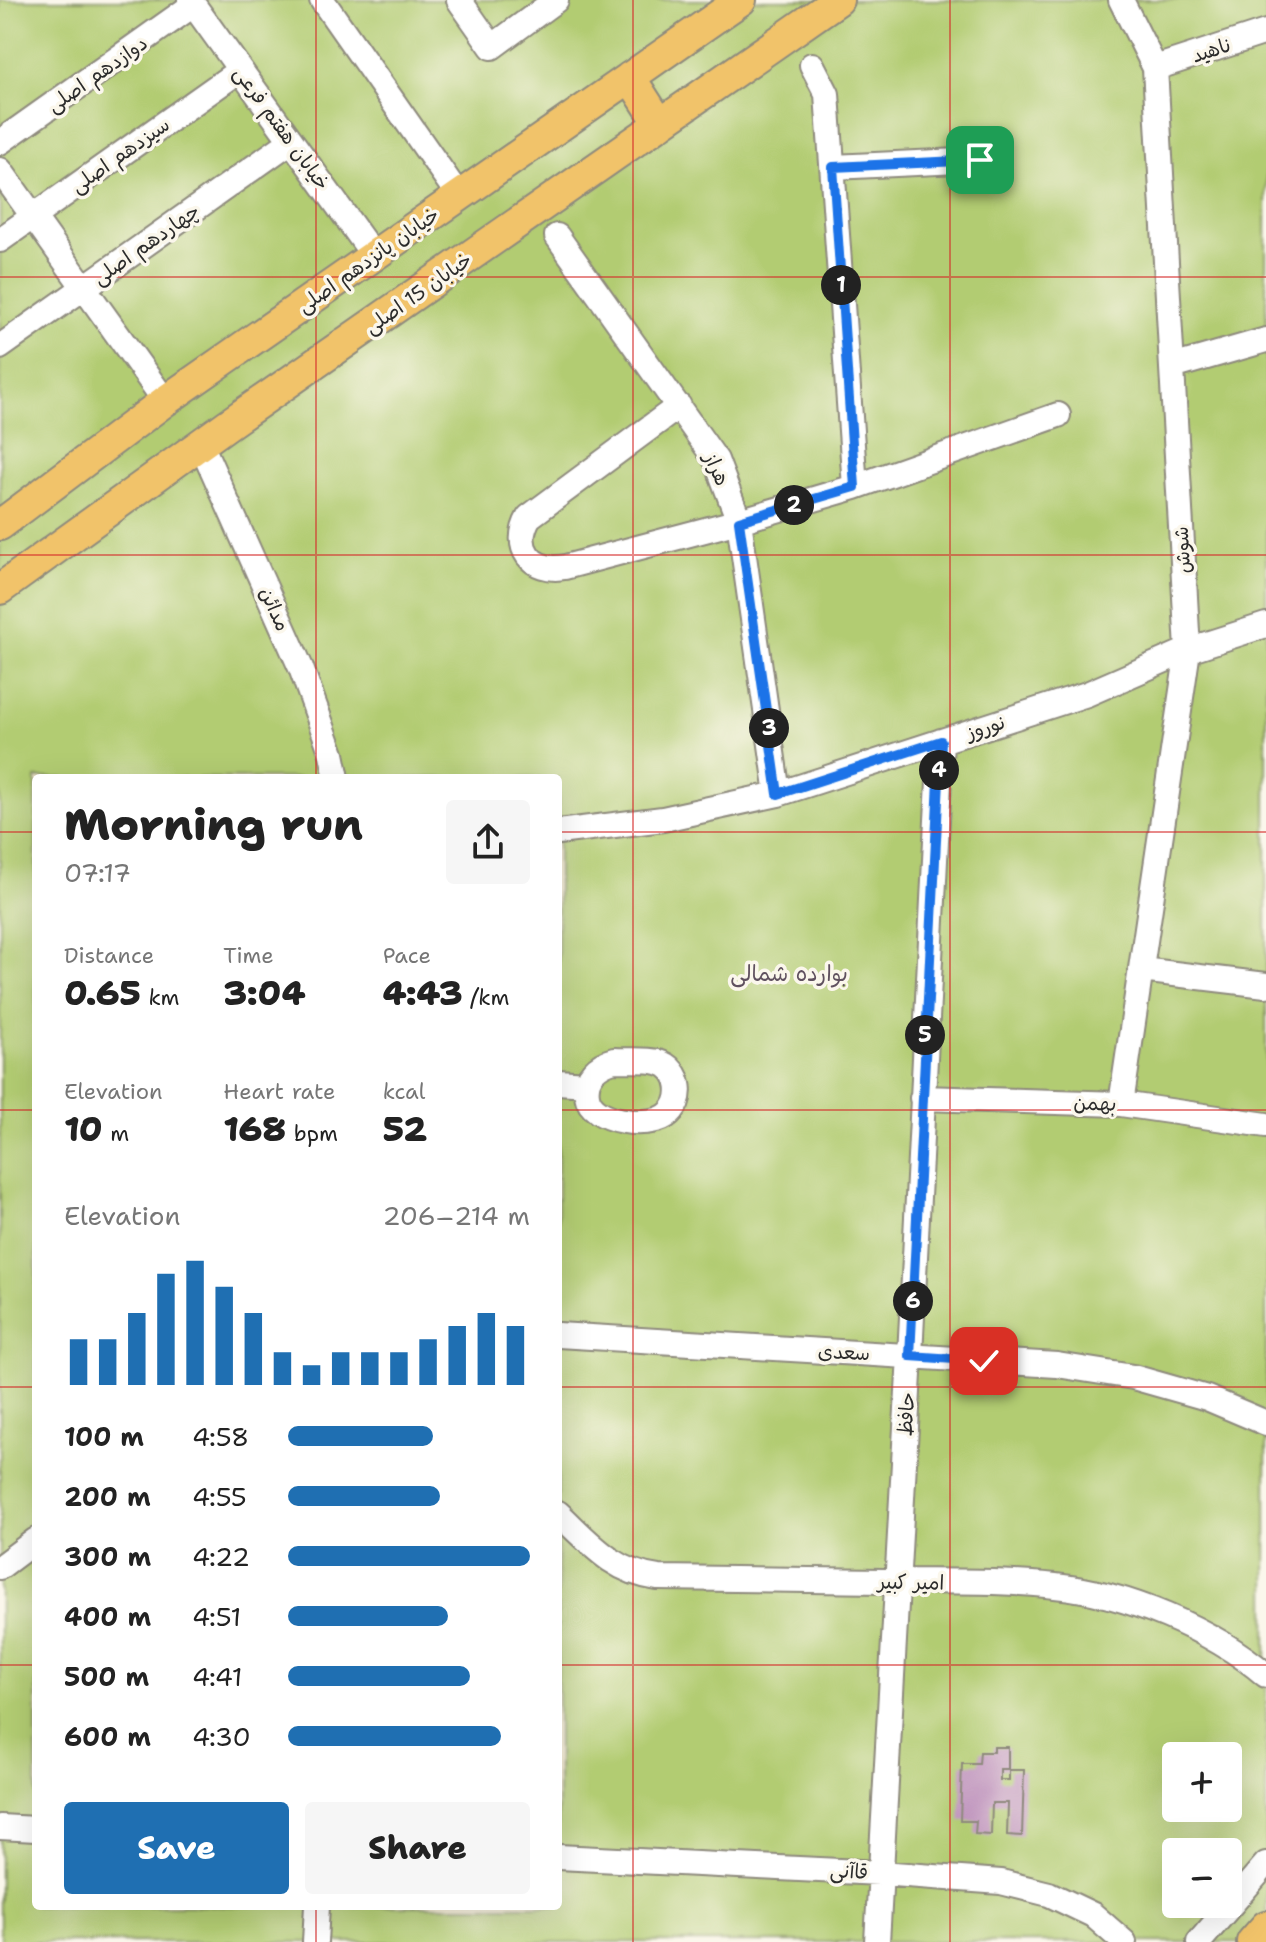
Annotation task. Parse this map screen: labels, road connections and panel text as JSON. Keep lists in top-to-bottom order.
{
  "streets": {
    "main road": ["خیابان پانزدهم اصلی", "خیابان 15 اصلی"],
    "street": [
      "ناهید",
      "دوازدهم اصلی",
      "خیابان هفتم فرعی",
      "سیزدهم اصلی",
      "چهاردهم اصلی",
      "هراز",
      "شوش",
      "مدائن",
      "نوروز",
      "بهمن",
      "سعدی",
      "حافظ",
      "امیر کبیر",
      "قاآنی"
    ]
  },
  "crossings": [
    ["ناهید", "شوش"],
    ["دوازدهم اصلی", "خیابان هفتم فرعی"],
    ["خیابان هفتم فرعی", "سیزدهم اصلی"],
    ["خیابان هفتم فرعی", "چهاردهم اصلی"],
    ["خیابان هفتم فرعی", "خیابان پانزدهم اصلی"],
    ["خیابان 15 اصلی", "مدائن"],
    ["هراز", "نوروز"],
    ["شوش", "نوروز"],
    ["شوش", "بهمن"],
    ["نوروز", "حافظ"],
    ["بهمن", "حافظ"],
    ["سعدی", "حافظ"],
    ["حافظ", "امیر کبیر"],
    ["حافظ", "قاآنی"]
  ],
  "districts": ["بوارده شمالی"],
  "page": {
    "pins": [
      "1",
      "2",
      "3",
      "4",
      "5",
      "6"
    ],
    "heading": ["Morning run", "07:17"],
    "stats": [
      ["Distance", "0.65 km"],
      ["Time", "3:04"],
      ["Pace", "4:43 /km"],
      ["Elevation", "10 m"],
      ["Heart rate", "168 bpm"],
      ["kcal", "52"]
    ],
    "chart": ["Elevation", "206–214 m"],
    "list": [
      {
        "name": "100 m",
        "note": "4:58"
      },
      {
        "name": "200 m",
        "note": "4:55"
      },
      {
        "name": "300 m",
        "note": "4:22"
      },
      {
        "name": "400 m",
        "note": "4:51"
      },
      {
        "name": "500 m",
        "note": "4:41"
      },
      {
        "name": "600 m",
        "note": "4:30"
      }
    ],
    "map_buttons": ["+", "−"],
    "buttons": ["Save", "Share"]
  }
}
